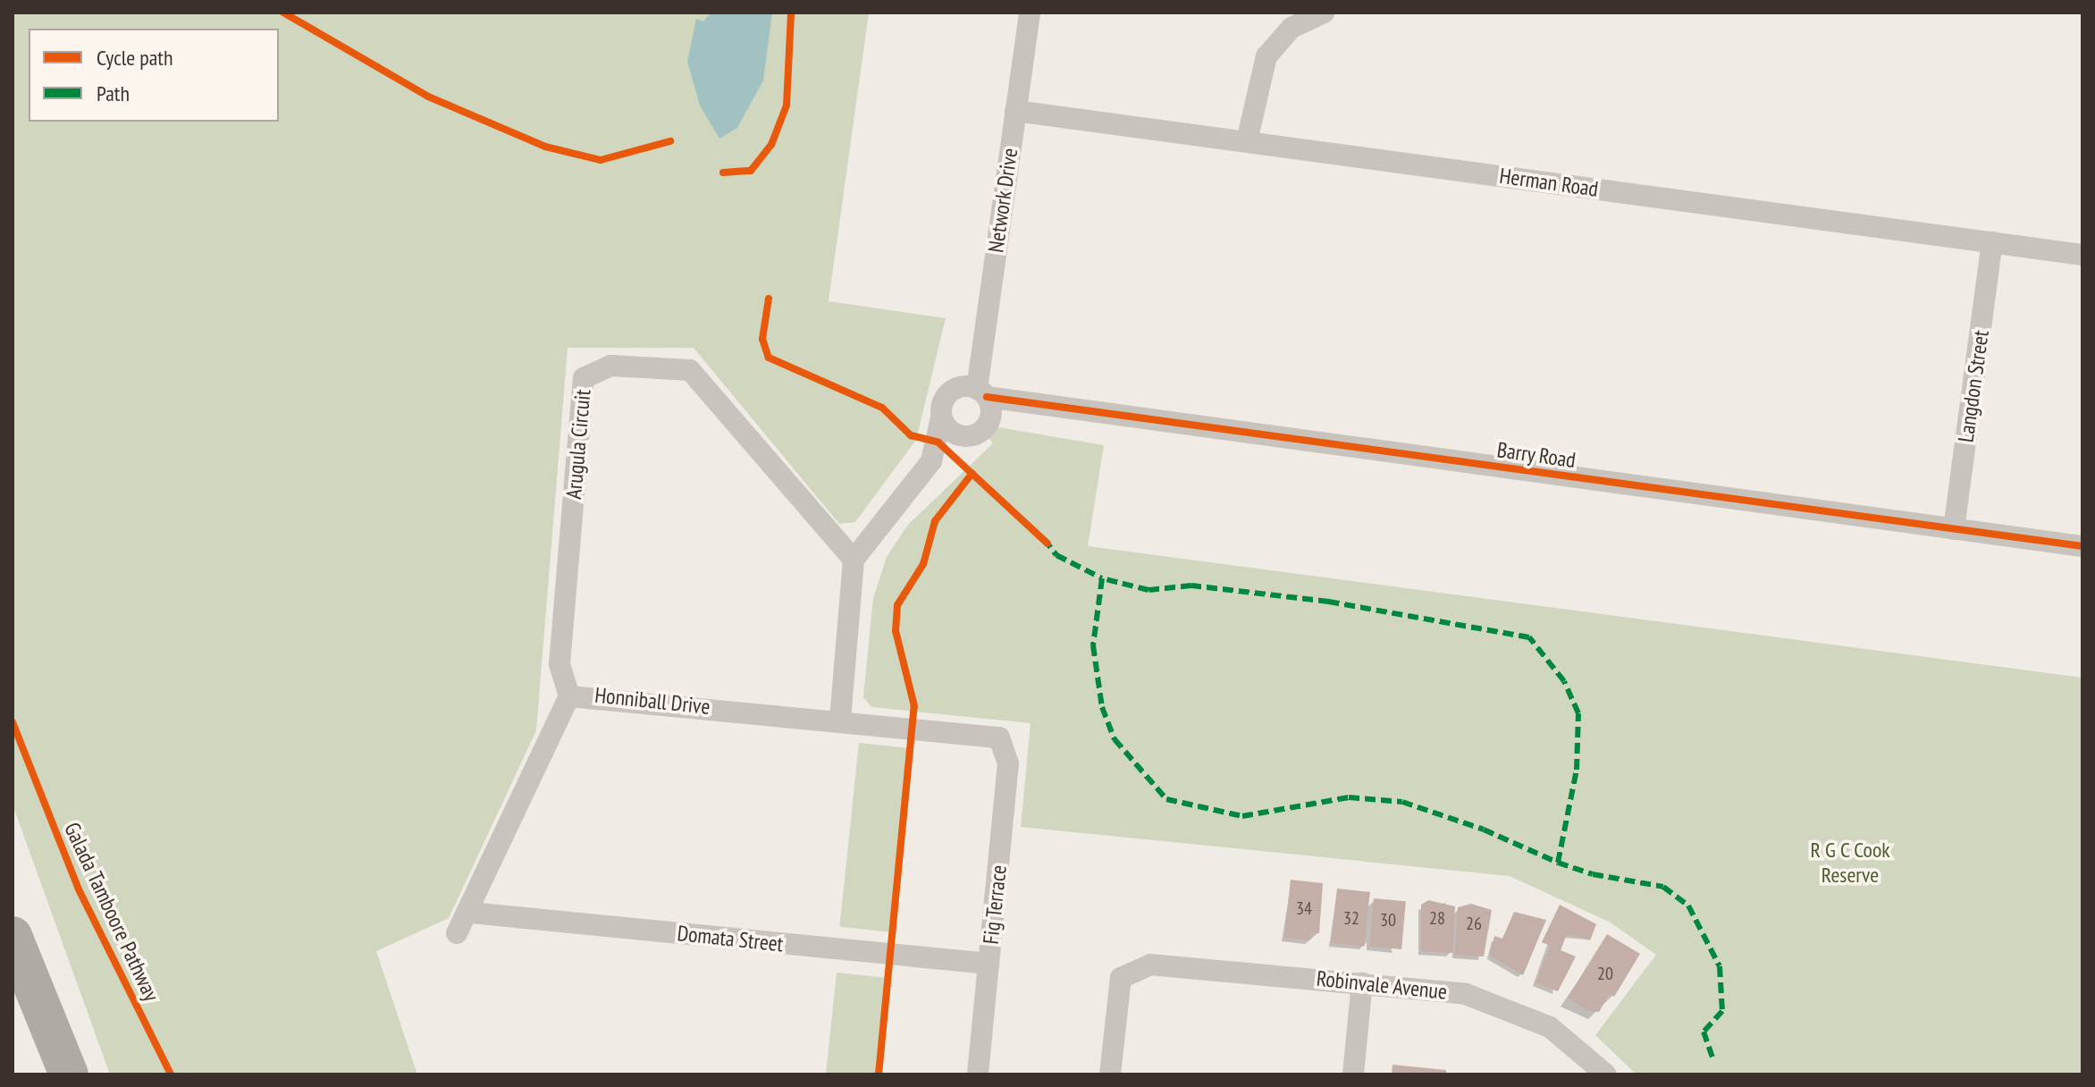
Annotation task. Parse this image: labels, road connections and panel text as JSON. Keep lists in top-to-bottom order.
{
  "streets": {
    "street": [
      "Herman Road",
      "Network Drive",
      "Langdon Street",
      "Arugula Circuit",
      "Barry Road",
      "Honniball Drive",
      "Fig Terrace",
      "Domata Street",
      "Robinvale Avenue"
    ],
    "cycle path": ["Galada Tamboore Pathway"]
  },
  "crossings": [
    ["Herman Road", "Network Drive"],
    ["Herman Road", "Langdon Street"],
    ["Network Drive", "Barry Road"],
    ["Langdon Street", "Barry Road"],
    ["Arugula Circuit", "Honniball Drive"],
    ["Honniball Drive", "Fig Terrace"],
    ["Honniball Drive", "Domata Street"],
    ["Fig Terrace", "Domata Street"]
  ],
  "parks": ["R G C Cook Reserve"],
  "house_numbers": [
    "34",
    "32",
    "28",
    "30",
    "26",
    "20"
  ],
  "legend": ["Cycle path", "Path"]
}
